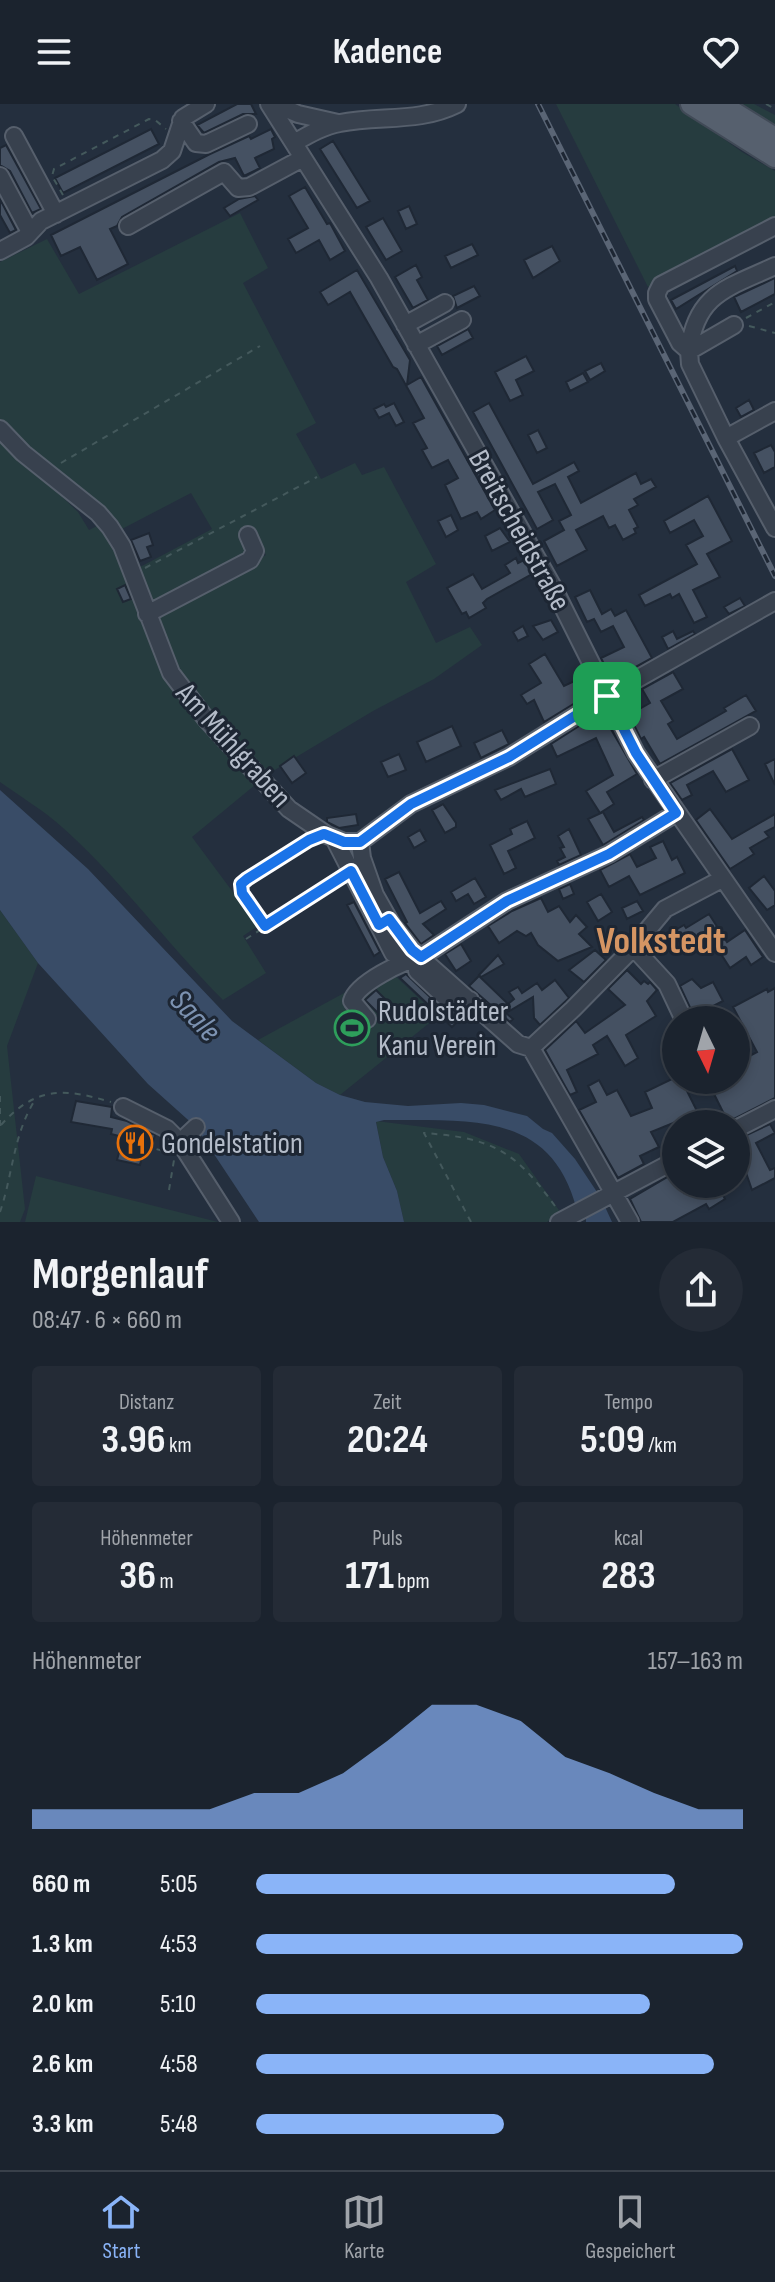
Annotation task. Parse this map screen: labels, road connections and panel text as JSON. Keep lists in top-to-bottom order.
{
  "streets": {
    "street": ["Breitscheidstraße", "Am Mühlgraben"]
  },
  "districts": ["Volkstedt"],
  "water": ["Saale"],
  "places": {
    "sports": ["Rudolstädter Kanu Verein"],
    "restaurant": ["Gondelstation"]
  },
  "north": "bottom",
  "page": {
    "header": "Kadence",
    "heading": ["Morgenlauf", "08:47 · 6 × 660 m"],
    "stats": [
      ["Distanz", "3.96 km"],
      ["Zeit", "20:24"],
      ["Tempo", "5:09 /km"],
      ["Höhenmeter", "36 m"],
      ["Puls", "171 bpm"],
      ["kcal", "283"]
    ],
    "chart": ["Höhenmeter", "157–163 m"],
    "list": [
      {
        "name": "660 m",
        "note": "5:05"
      },
      {
        "name": "1.3 km",
        "note": "4:53"
      },
      {
        "name": "2.0 km",
        "note": "5:10"
      },
      {
        "name": "2.6 km",
        "note": "4:58"
      },
      {
        "name": "3.3 km",
        "note": "5:48"
      }
    ],
    "tabs": ["Start", "Karte", "Gespeichert"]
  }
}
